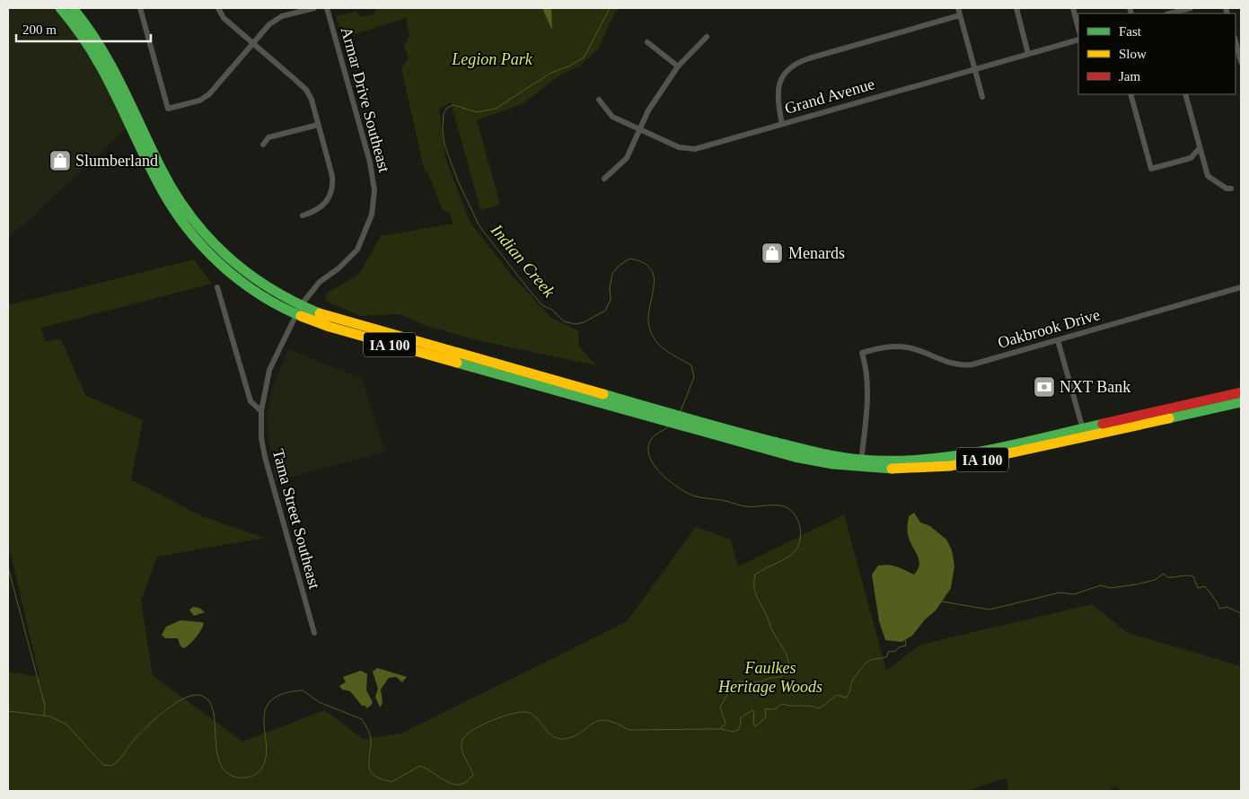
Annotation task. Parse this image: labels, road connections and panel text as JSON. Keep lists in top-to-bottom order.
{
  "streets": {
    "highway": ["IA 100"],
    "street": [
      "Grand Avenue",
      "Armar Drive Southeast",
      "Oakbrook Drive",
      "Tama Street Southeast"
    ]
  },
  "crossings": [
    ["Armar Drive Southeast", "IA 100"],
    ["Armar Drive Southeast", "Tama Street Southeast"],
    ["Oakbrook Drive", "IA 100"],
    ["IA 100", "Tama Street Southeast"]
  ],
  "water": ["Indian Creek"],
  "parks": ["Legion Park", "Faulkes Heritage Woods"],
  "places": {
    "shop": ["Slumberland", "Menards"],
    "bank": ["NXT Bank"]
  },
  "legend": ["Fast", "Slow", "Jam"],
  "scale_bar": "200 m"
}
